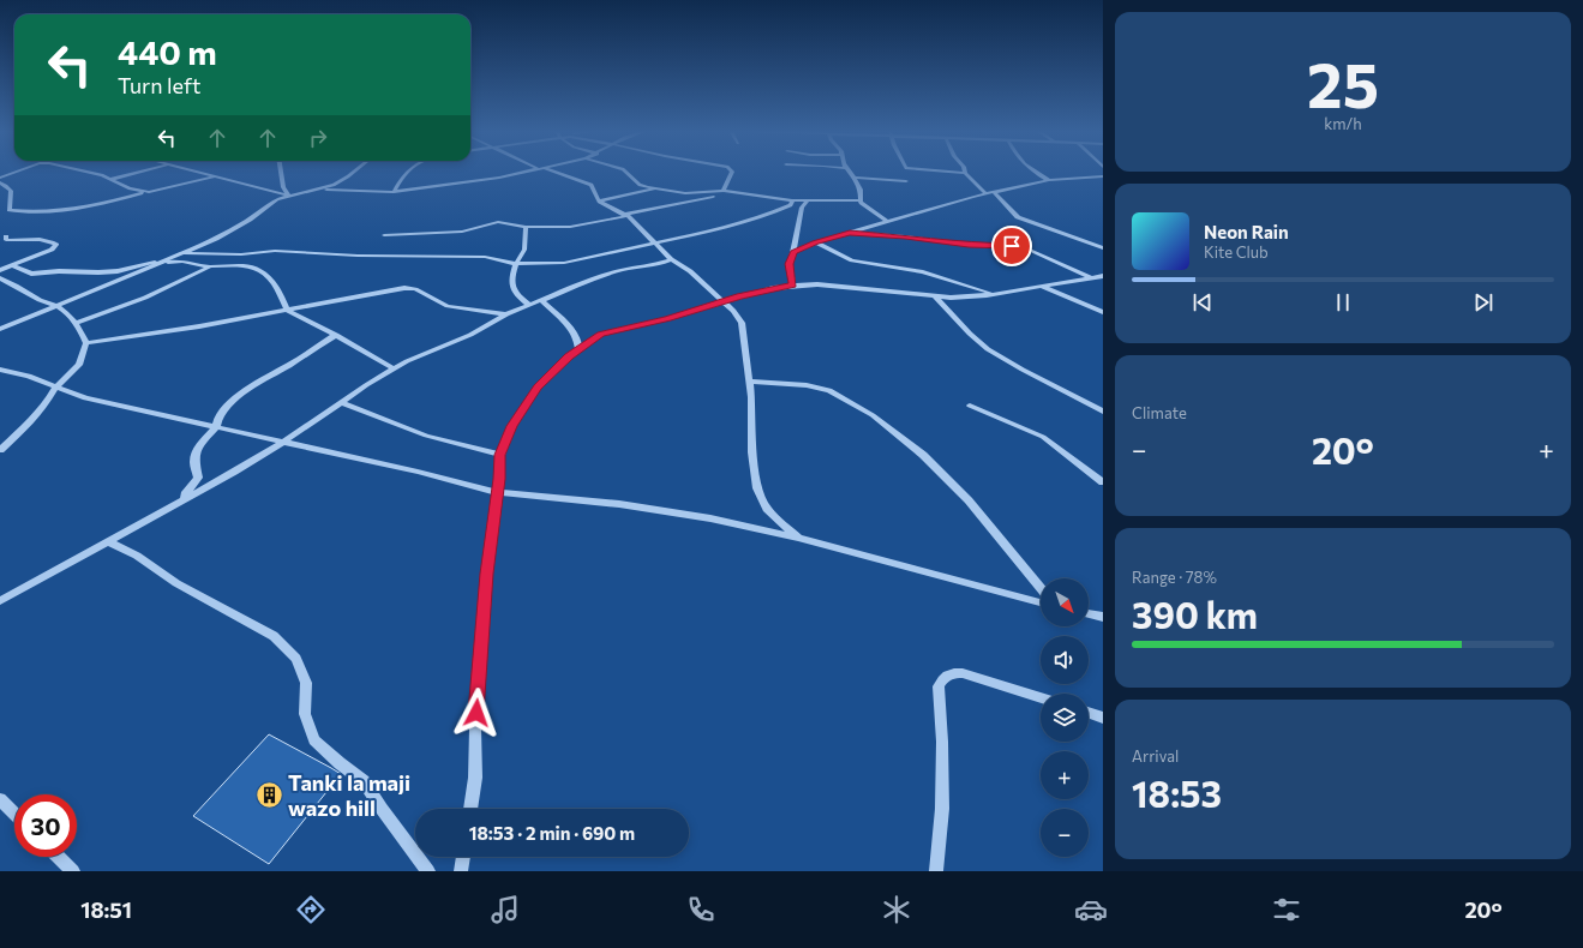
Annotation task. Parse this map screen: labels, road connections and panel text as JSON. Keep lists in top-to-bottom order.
{
  "places": {
    "building": ["Tanki la maji wazo hill"]
  },
  "north": "bottom right",
  "page": {
    "tile": [
      ["25", "km/h"],
      "Climate",
      ["Range · 78%", "390 km"],
      ["Arrival", "18:53"]
    ],
    "turn": ["440 m", "Turn left"],
    "song": ["Neon Rain", "Kite Club"],
    "heat": ["−", "20°", "+"],
    "map_buttons": ["+", "−"],
    "limit": "30",
    "trip": "18:53 · 2 min · 690 m",
    "tabs": ["18:51", "20°"]
  }
}
